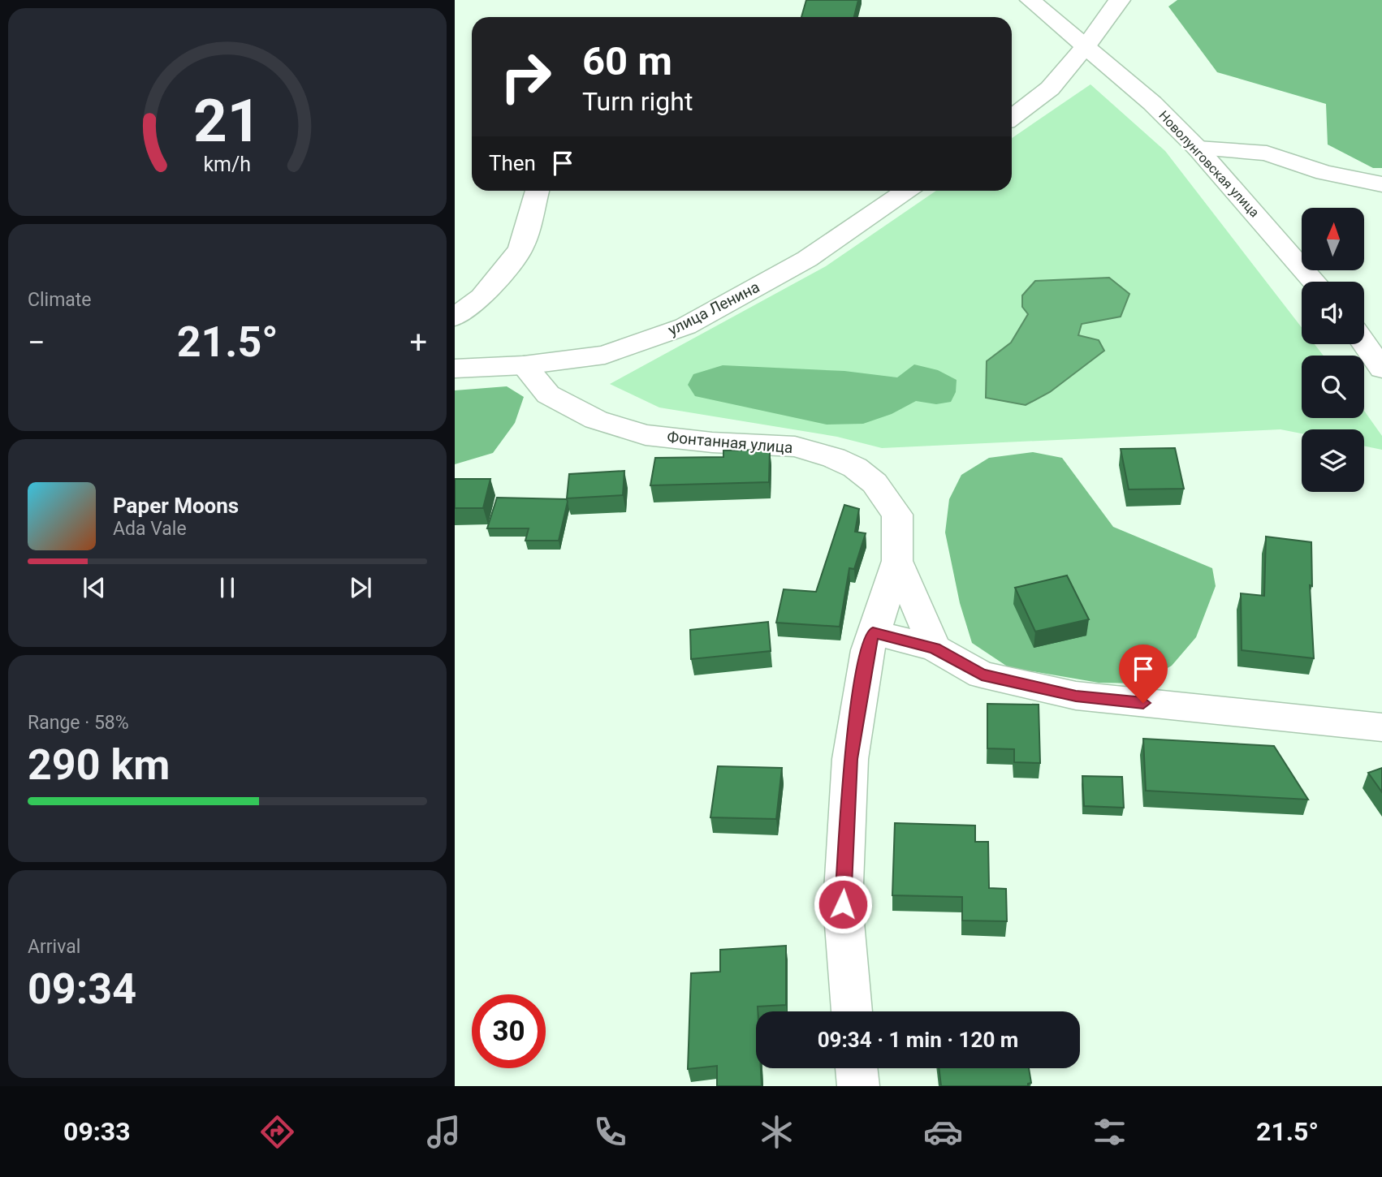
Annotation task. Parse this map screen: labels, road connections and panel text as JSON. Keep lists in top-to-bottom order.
{
  "streets": {
    "street": ["Новолунговская улица", "улица Ленина", "Фонтанная улица"]
  },
  "crossings": [
    ["улица Ленина", "Фонтанная улица"]
  ],
  "north": "top",
  "page": {
    "turn": ["60 m", "Turn right"],
    "then": "Then",
    "tile": [
      "Climate",
      ["Range · 58%", "290 km"],
      ["Arrival", "09:34"]
    ],
    "heat": ["−", "21.5°", "+"],
    "song": ["Paper Moons", "Ada Vale"],
    "limit": "30",
    "trip": "09:34 · 1 min · 120 m",
    "tabs": ["09:33", "21.5°"],
    "gauge": ["21", "km/h"]
  }
}
